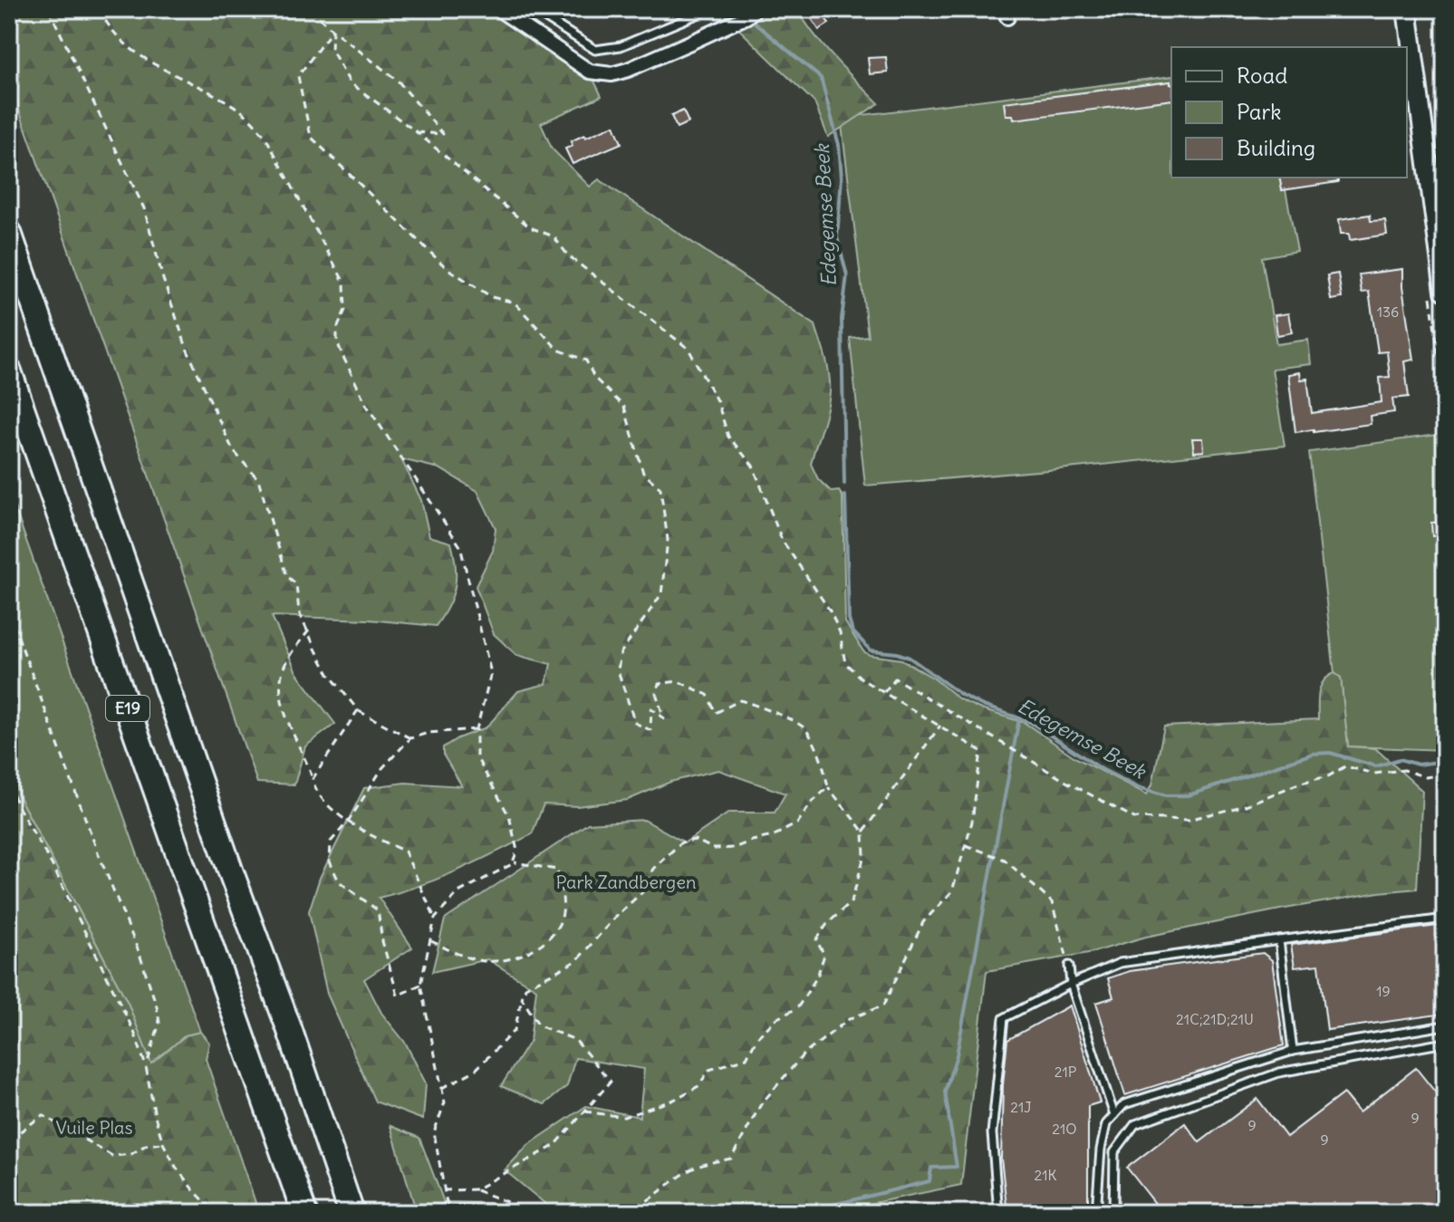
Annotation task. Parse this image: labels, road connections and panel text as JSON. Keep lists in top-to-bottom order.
{
  "streets": {
    "highway": ["E19"]
  },
  "water": ["Edegemse Beek"],
  "parks": ["Park Zandbergen", "Vuile Plas"],
  "house_numbers": [
    "136",
    "19",
    "21C;21D;21U",
    "21P",
    "21J",
    "9",
    "9",
    "21O",
    "9",
    "21K"
  ],
  "legend": ["Road", "Park", "Building"]
}
